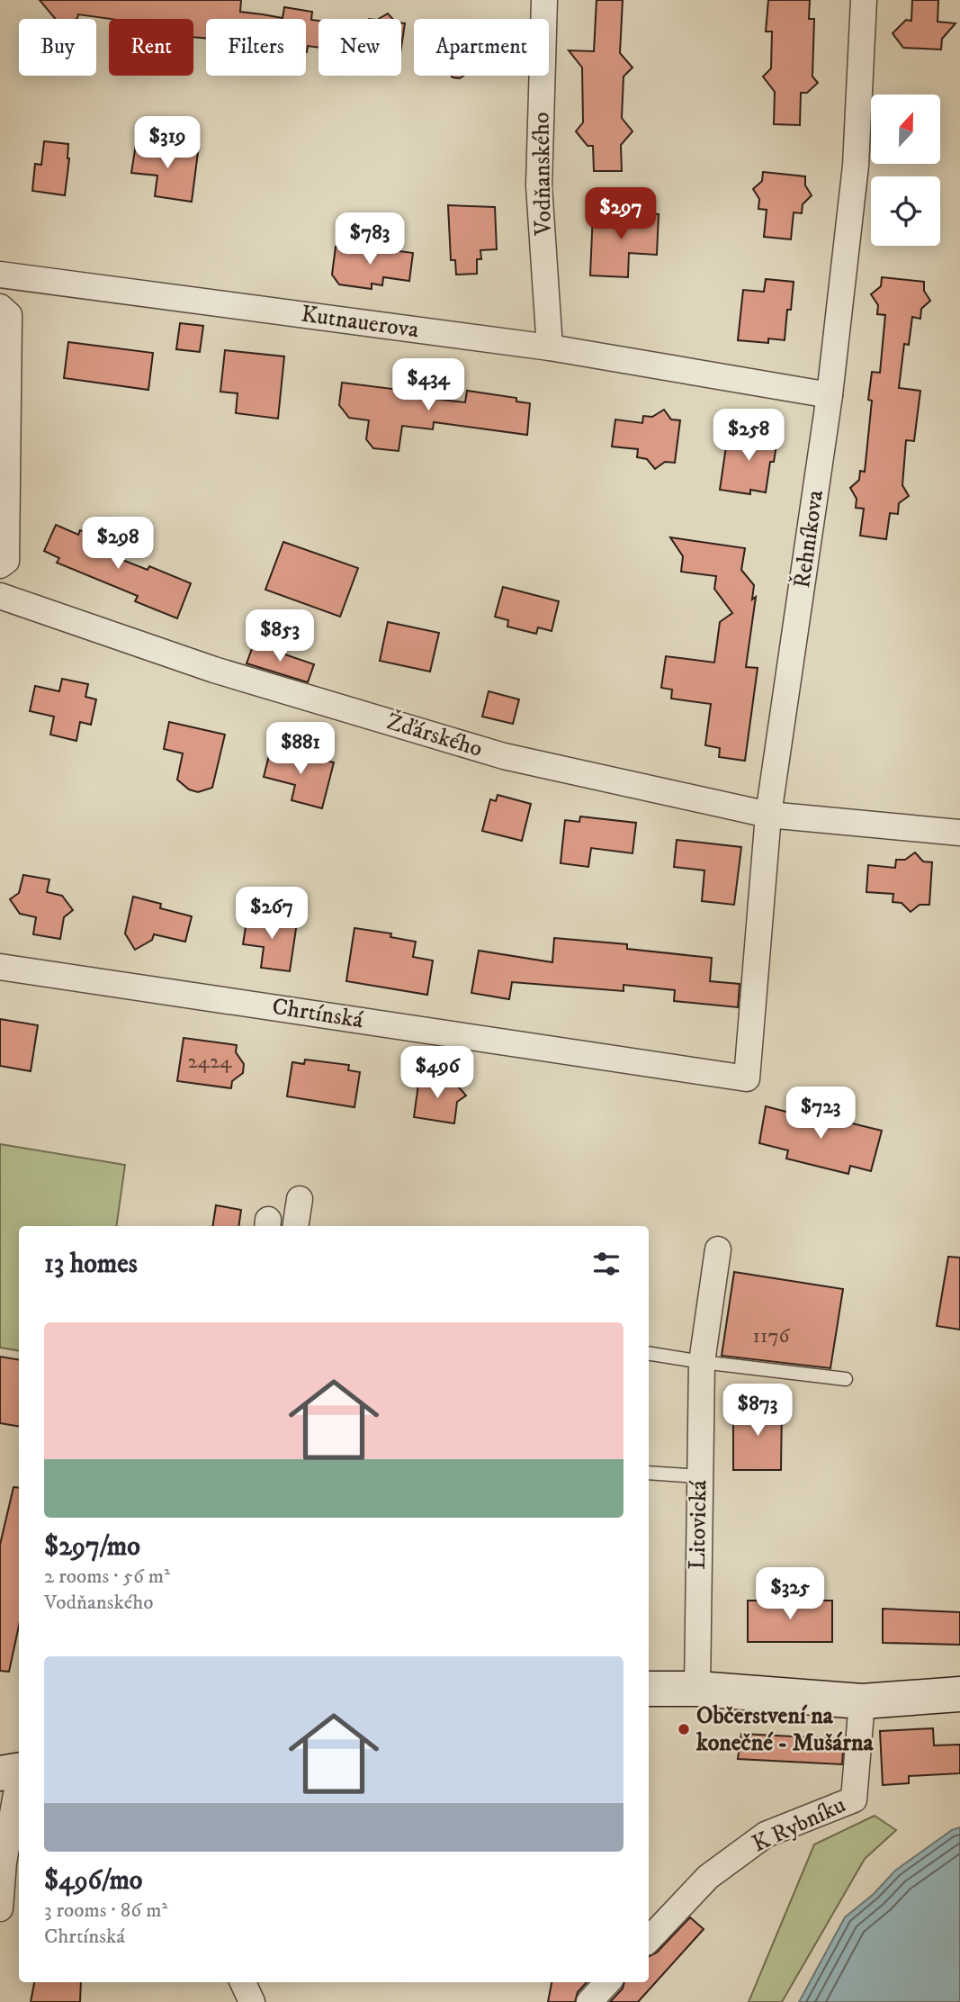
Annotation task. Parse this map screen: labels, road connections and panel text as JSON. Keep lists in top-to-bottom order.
{
  "streets": {
    "street": [
      "Vodňanského",
      "Kutnauerova",
      "Řehníkova",
      "Žďárského",
      "Chrtínská",
      "Litovická",
      "K Rybníku"
    ]
  },
  "crossings": [
    ["Vodňanského", "Kutnauerova"],
    ["Kutnauerova", "Řehníkova"],
    ["Řehníkova", "Žďárského"],
    ["Řehníkova", "Chrtínská"]
  ],
  "places": ["Občerstvení na konečné - Mušárna"],
  "house_numbers": ["2424", "1176"],
  "north": "top",
  "page": {
    "chip": [
      "Buy",
      "Rent",
      "Filters",
      "New",
      "Apartment"
    ],
    "price": [
      "$319",
      "$297",
      "$783",
      "$434",
      "$258",
      "$298",
      "$853",
      "$881",
      "$267",
      "$496",
      "$723",
      "$873",
      "$325"
    ],
    "heading": "13 homes",
    "list": [
      {
        "name": "$297/mo",
        "note": "2 rooms · 56 m² · Vodňanského"
      },
      {
        "name": "$496/mo",
        "note": "3 rooms · 86 m² · Chrtínská"
      }
    ]
  }
}
